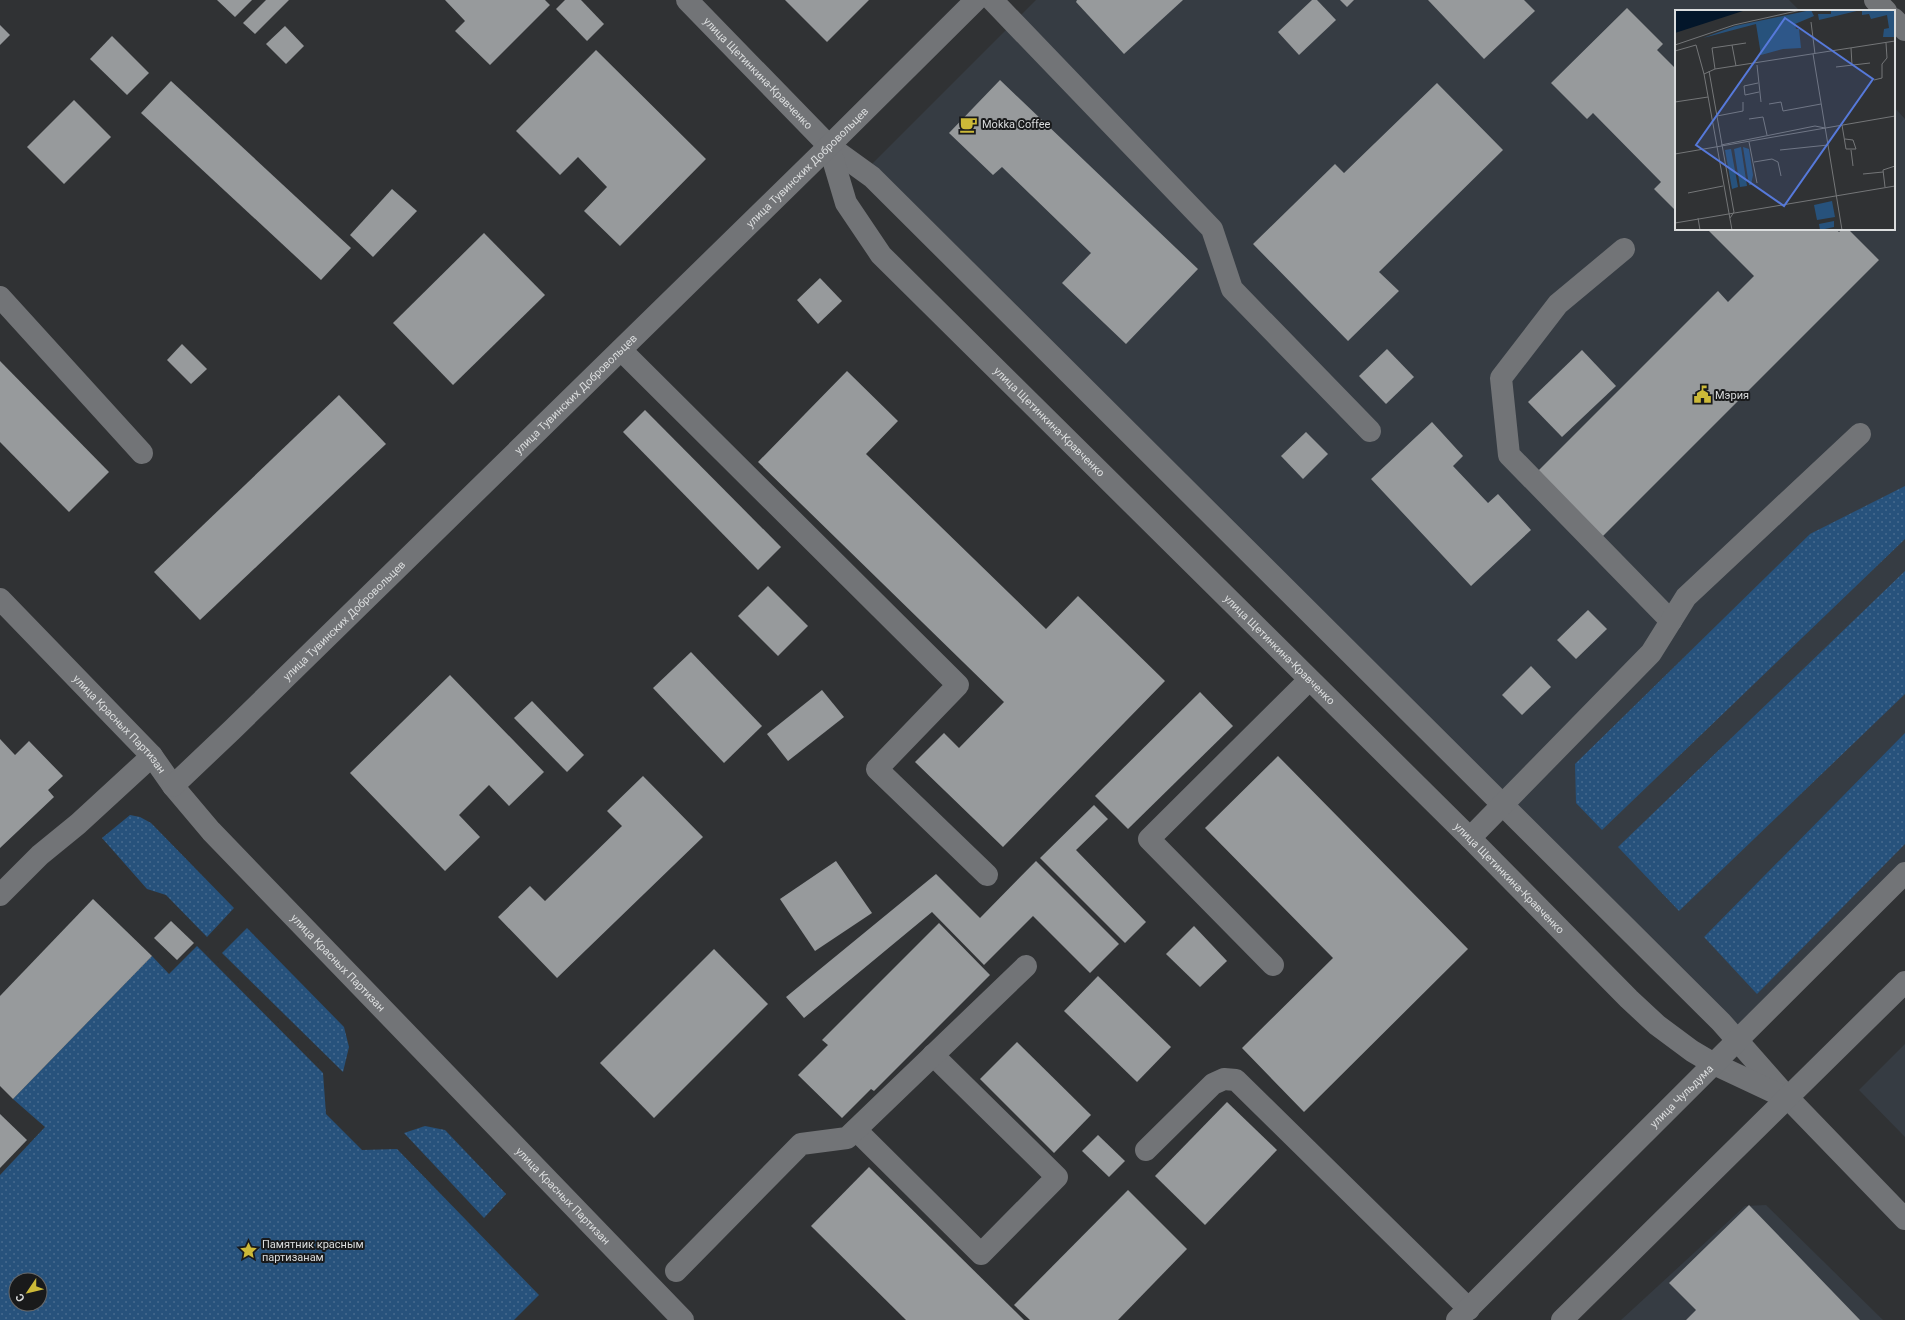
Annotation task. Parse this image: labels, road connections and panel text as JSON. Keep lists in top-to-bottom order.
{
  "streets": {
    "street": [
      "улица Щетинкина-Кравченко",
      "улица Тувинских Добровольцев",
      "улица Красных Партизан",
      "улица Чульдума"
    ]
  },
  "crossings": [
    ["улица Щетинкина-Кравченко", "улица Тувинских Добровольцев"],
    ["улица Щетинкина-Кравченко", "улица Чульдума"],
    ["улица Тувинских Добровольцев", "улица Красных Партизан"]
  ],
  "places": {
    "cafe": ["Mokka Coffee"],
    "public building": ["Мэрия"],
    "place": ["Памятник красным партизанам"]
  },
  "north": "bottom left"
}
